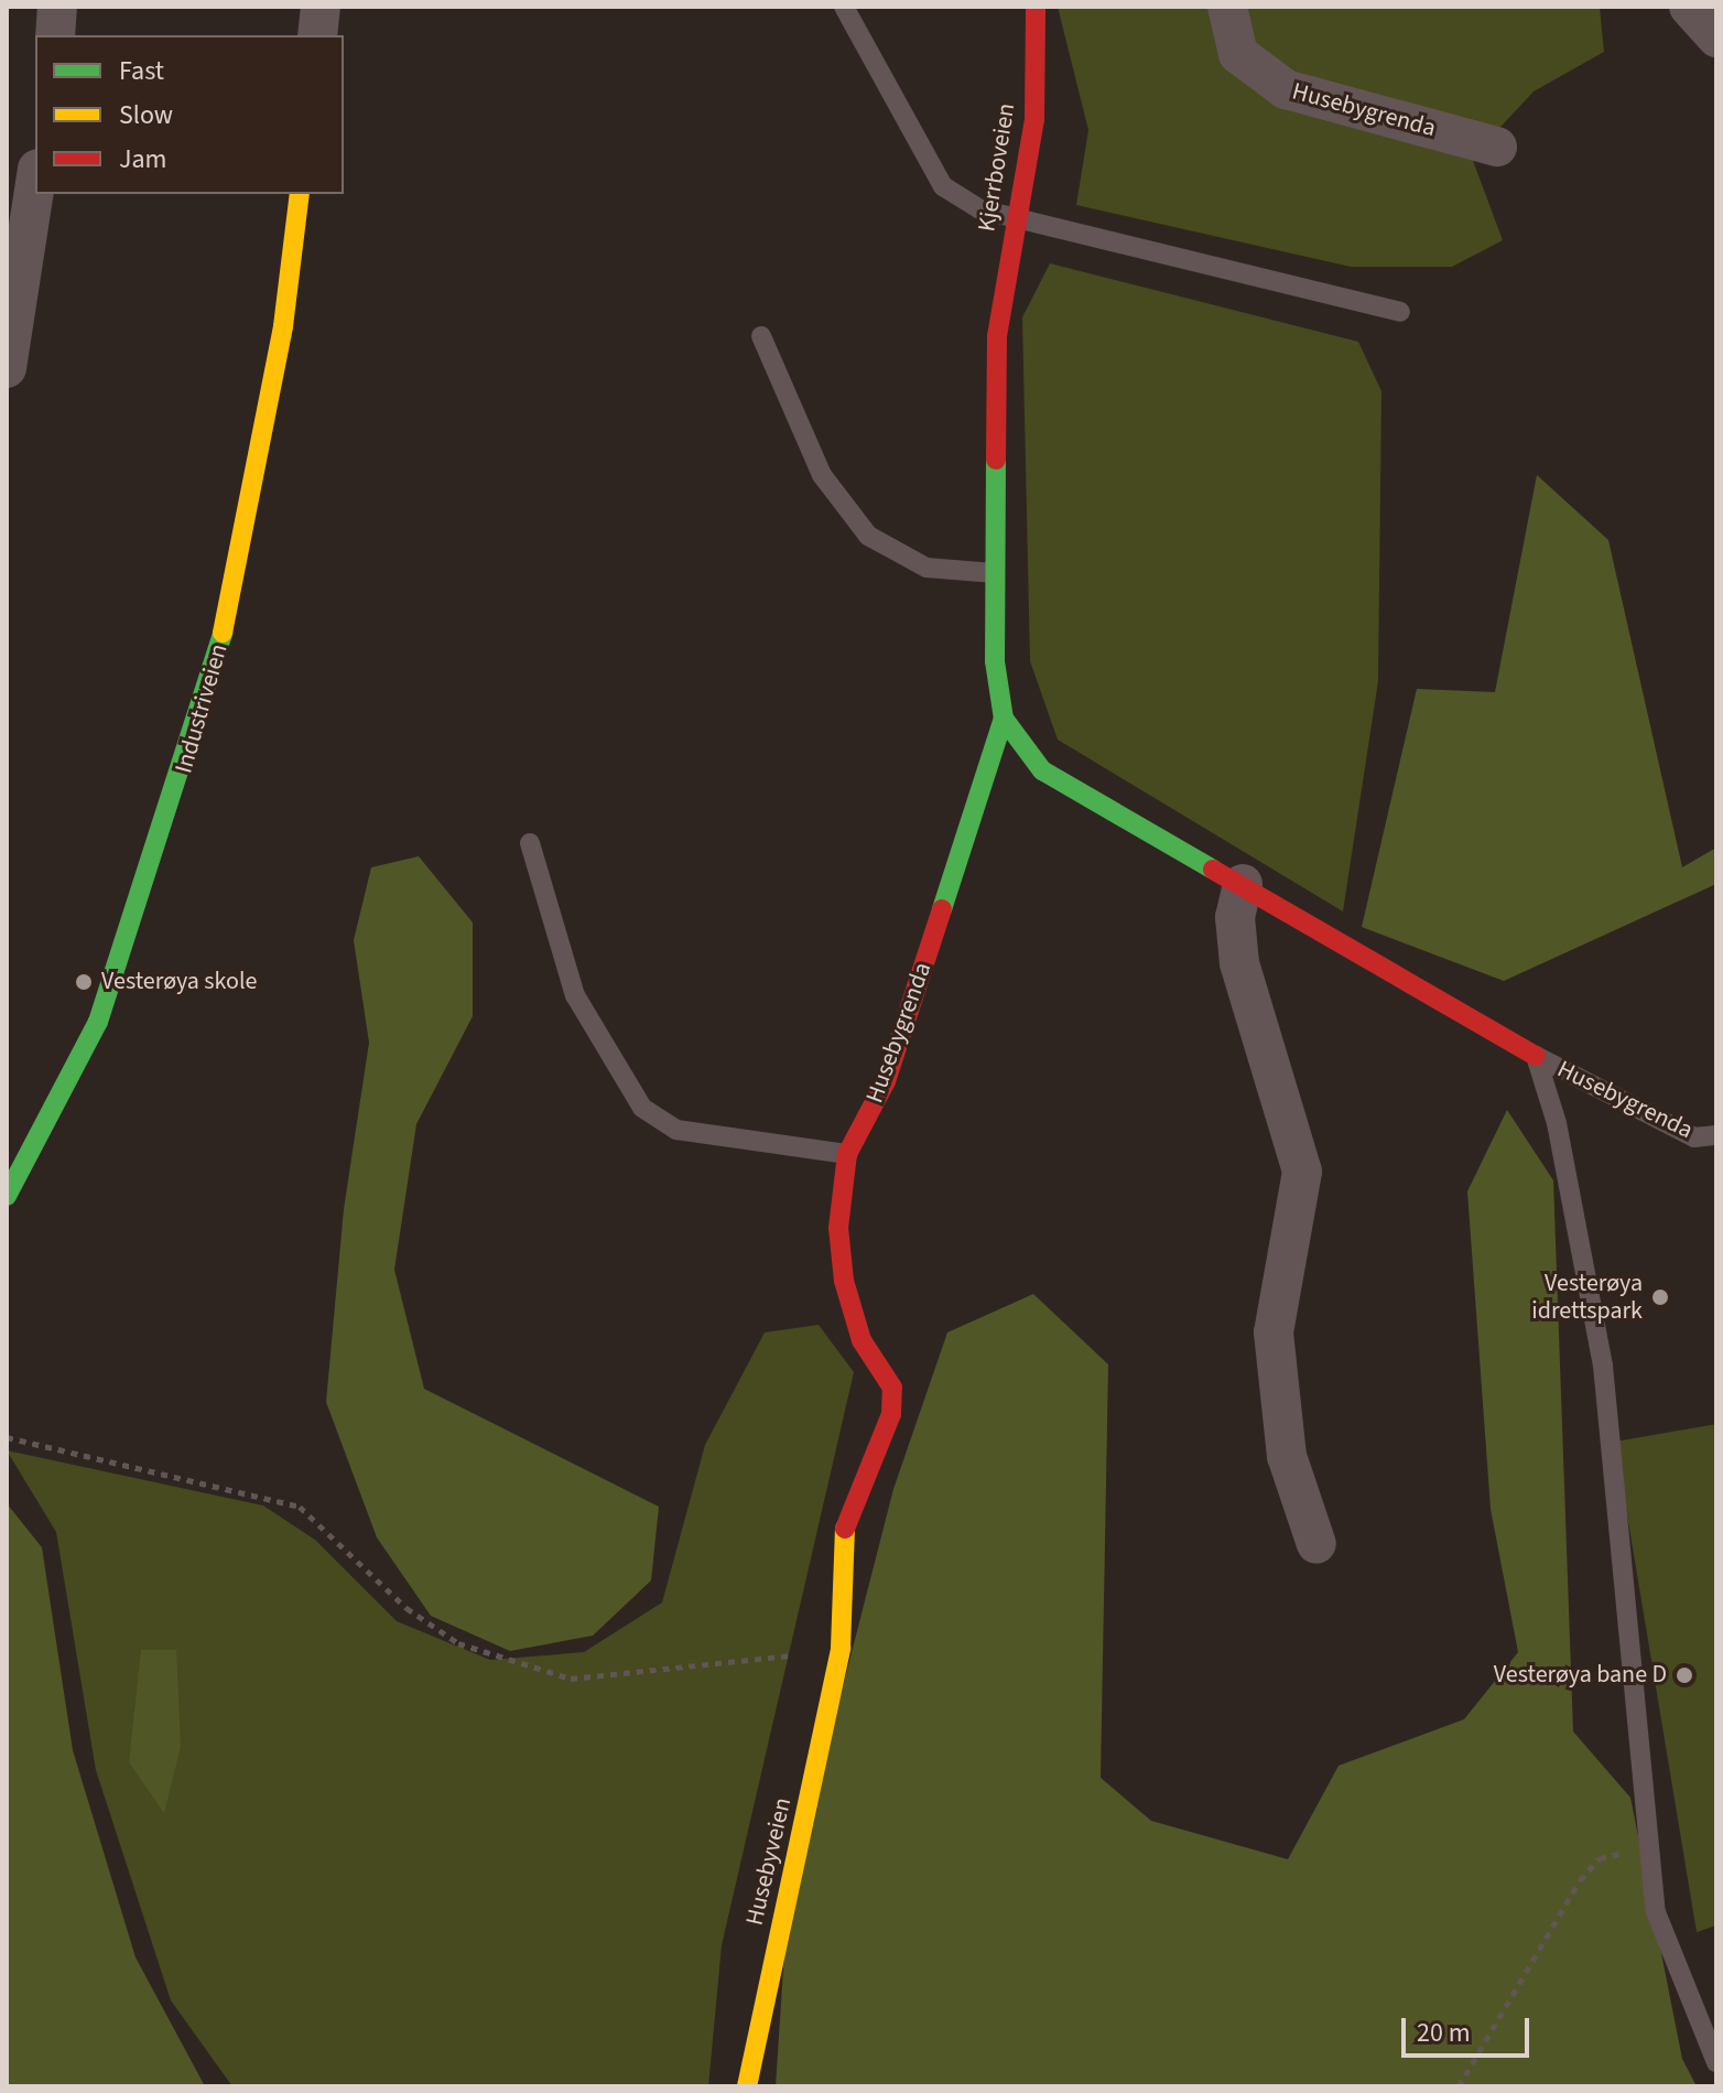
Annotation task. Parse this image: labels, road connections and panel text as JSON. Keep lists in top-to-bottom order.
{
  "streets": {
    "street": [
      "Husebygrenda",
      "Kjerrboveien",
      "Industriveien",
      "Husebyveien"
    ]
  },
  "crossings": [
    ["Husebygrenda", "Kjerrboveien"],
    ["Husebygrenda", "Husebyveien"]
  ],
  "places": ["Vesterøya skole", "Vesterøya idrettspark", "Vesterøya bane D"],
  "legend": ["Fast", "Slow", "Jam"],
  "scale_bar": "20 m"
}
